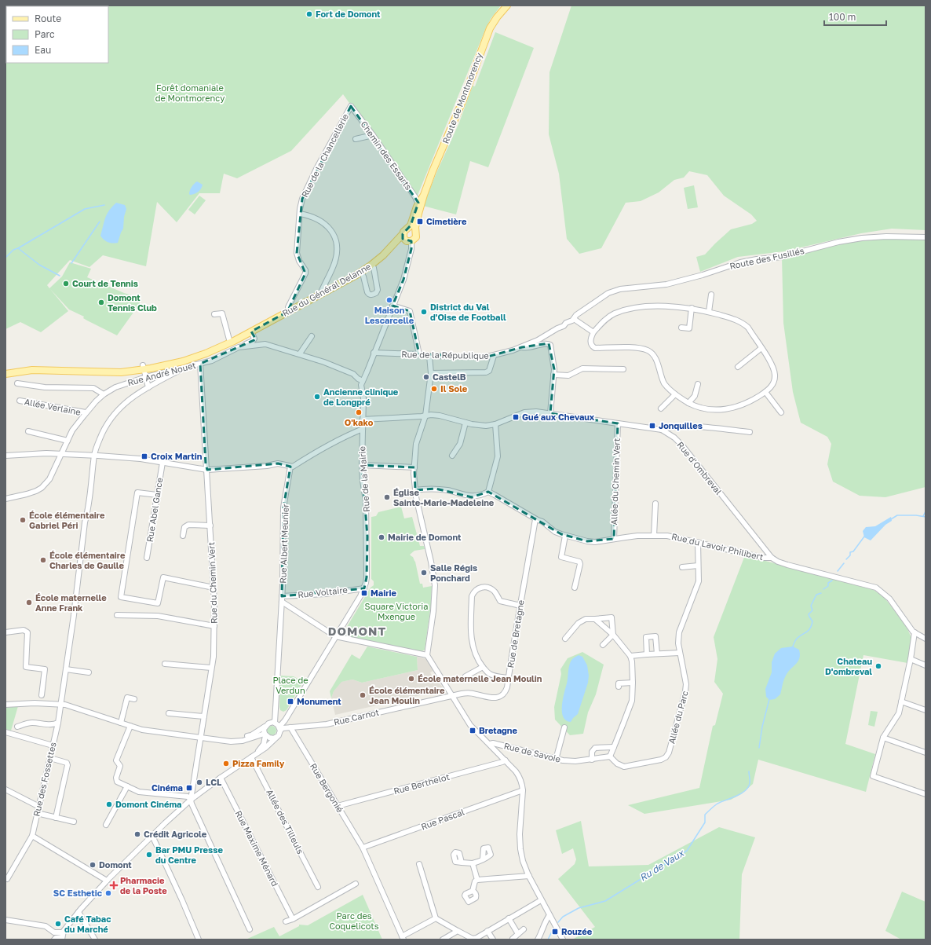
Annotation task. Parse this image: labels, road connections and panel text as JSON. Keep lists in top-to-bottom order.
{
  "streets": {
    "main road": ["Route de Montmorency", "Rue du Général Delanne"],
    "street": [
      "Rue de la Chancellerie",
      "Chemin des Essarts",
      "Route des Fusillés",
      "Rue de la République",
      "Rue André Nouet",
      "Allée Verlaine",
      "Rue d'Ombreval",
      "Rue de la Mairie",
      "Allée du Chemin Vert",
      "Rue Abel Gance",
      "Rue Albert Meunier",
      "Rue du Lavoir Philibert",
      "Rue du Chemin Vert",
      "Rue Voltaire",
      "Rue de Bretagne",
      "Rue Carnot",
      "Allée du Parc",
      "Rue de Savoie",
      "Rue des Fossettes",
      "Rue Berthelot",
      "Rue Bergonié",
      "Rue Pascal",
      "Allée des Tilleuls",
      "Rue Maxime Ménard"
    ]
  },
  "crossings": [
    ["Route de Montmorency", "Chemin des Essarts"],
    ["Route de Montmorency", "Rue du Général Delanne"],
    ["Route de Montmorency", "Rue de la Mairie"],
    ["Rue de la Chancellerie", "Chemin des Essarts"],
    ["Rue de la Chancellerie", "Rue du Général Delanne"],
    ["Route des Fusillés", "Rue de la République"],
    ["Rue du Général Delanne", "Rue de la Mairie"],
    ["Rue de la République", "Rue de la Mairie"],
    ["Rue André Nouet", "Allée Verlaine"],
    ["Rue André Nouet", "Rue de la Mairie"],
    ["Rue André Nouet", "Rue du Chemin Vert"],
    ["Rue André Nouet", "Rue des Fossettes"],
    ["Rue d'Ombreval", "Rue de la Mairie"],
    ["Rue d'Ombreval", "Allée du Chemin Vert"],
    ["Rue d'Ombreval", "Rue du Lavoir Philibert"],
    ["Rue de la Mairie", "Rue Voltaire"],
    ["Allée du Chemin Vert", "Rue du Lavoir Philibert"],
    ["Rue Albert Meunier", "Rue Voltaire"],
    ["Rue Albert Meunier", "Rue Carnot"],
    ["Rue du Lavoir Philibert", "Rue de Bretagne"],
    ["Rue du Lavoir Philibert", "Allée du Parc"],
    ["Rue de Bretagne", "Rue Carnot"],
    ["Rue Carnot", "Rue Bergonié"],
    ["Rue Berthelot", "Rue Bergonié"],
    ["Rue Bergonié", "Rue Pascal"]
  ],
  "districts": ["DOMONT"],
  "water": ["Ru de Vaux"],
  "parks": [
    "Forêt domaniale de Montmorency",
    "Square Victoria Mxengue",
    "Place de Verdun",
    "Parc des Coquelicots"
  ],
  "places": {
    "other": [
      "Fort de Domont",
      "Court de Tennis",
      "Maison Lescarcelle",
      "Domont Tennis Club",
      "District du Val d'Oise de Football",
      "CastelB",
      "Il Sole",
      "Ancienne clinique de Longpré",
      "O'kako",
      "Église Sainte-Marie-Madeleine",
      "École élémentaire Gabriel Péri",
      "Mairie de Domont",
      "École élémentaire Charles de Gaulle",
      "Salle Régis Ponchard",
      "École maternelle Anne Frank",
      "Chateau D'ombreval",
      "École maternelle Jean Moulin",
      "École élémentaire Jean Moulin",
      "Pizza Family",
      "LCL",
      "Domont Cinéma",
      "Crédit Agricole",
      "Bar PMU Presse du Centre",
      "Domont",
      "SC Esthetic",
      "Café Tabac du Marché"
    ],
    "transit": [
      "Cimetière",
      "Gué aux Chevaux",
      "Jonquilles",
      "Croix Martin",
      "Mairie",
      "Monument",
      "Bretagne",
      "Cinéma",
      "Rouzée"
    ],
    "health": ["Pharmacie de la Poste"]
  },
  "legend": ["Route", "Parc", "Eau"],
  "scale_bar": "100 m"
}
